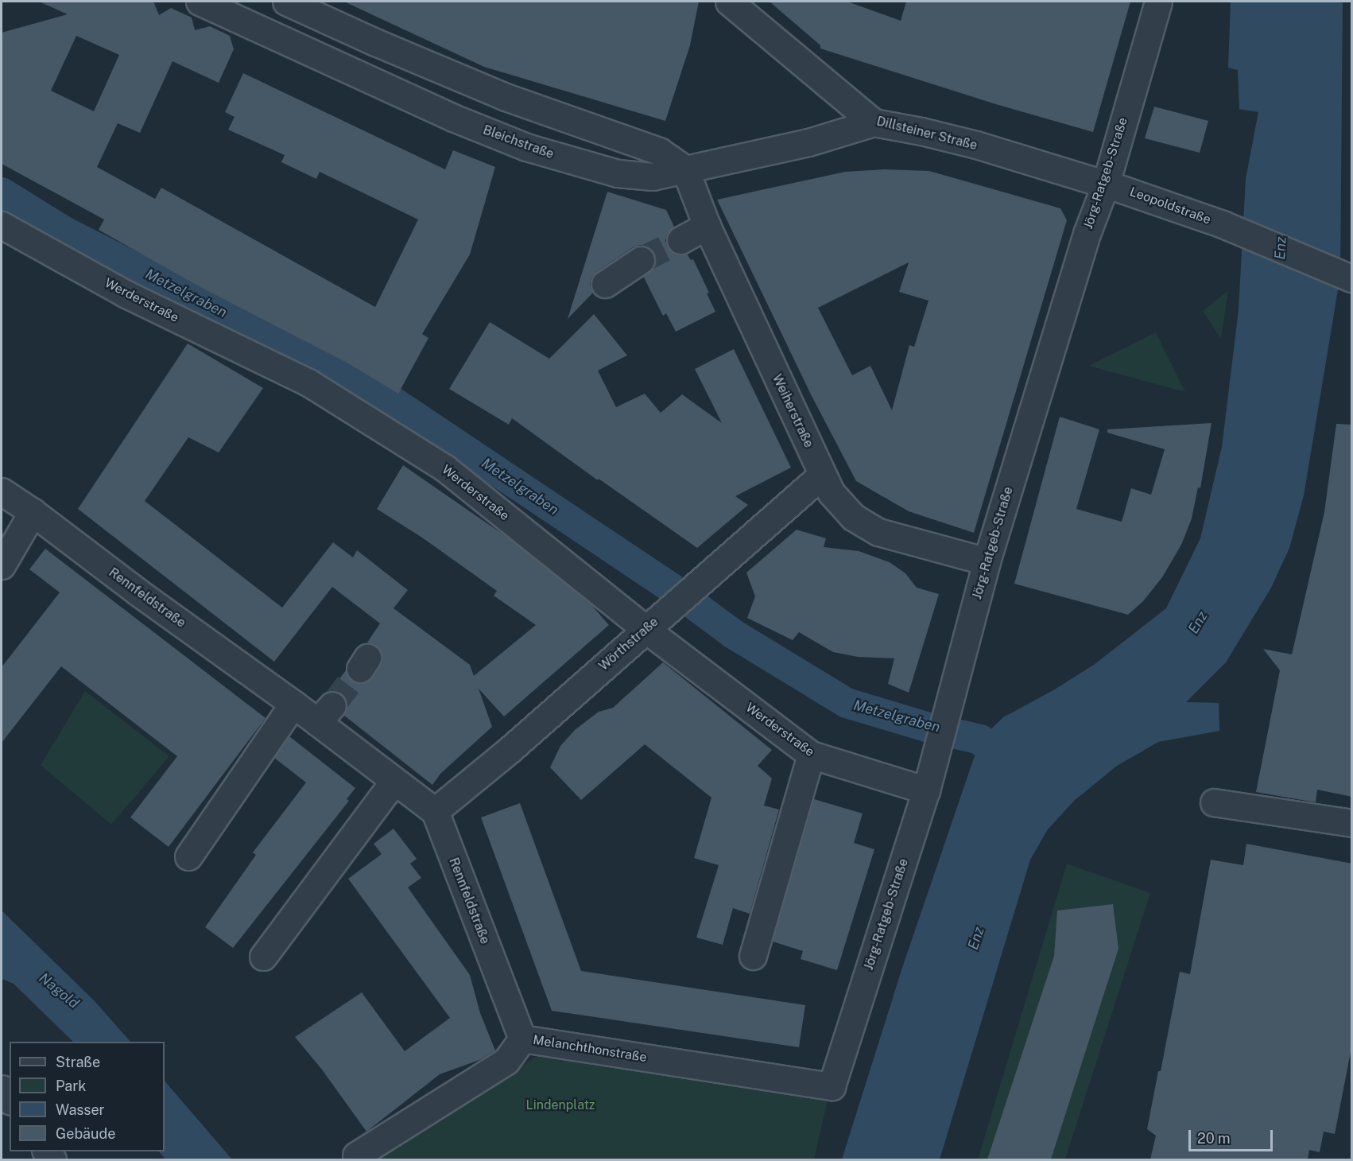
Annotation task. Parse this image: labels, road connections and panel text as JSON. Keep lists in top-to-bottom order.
{
  "streets": {
    "street": [
      "Dillsteiner Straße",
      "Bleichstraße",
      "Jörg-Ratgeb-Straße",
      "Leopoldstraße",
      "Werderstraße",
      "Weiherstraße",
      "Rennfeldstraße",
      "Wörthstraße",
      "Melanchthonstraße"
    ]
  },
  "crossings": [
    ["Dillsteiner Straße", "Bleichstraße"],
    ["Dillsteiner Straße", "Jörg-Ratgeb-Straße"],
    ["Dillsteiner Straße", "Leopoldstraße"],
    ["Bleichstraße", "Weiherstraße"],
    ["Jörg-Ratgeb-Straße", "Leopoldstraße"],
    ["Jörg-Ratgeb-Straße", "Werderstraße"],
    ["Jörg-Ratgeb-Straße", "Weiherstraße"],
    ["Jörg-Ratgeb-Straße", "Melanchthonstraße"],
    ["Werderstraße", "Wörthstraße"],
    ["Weiherstraße", "Wörthstraße"],
    ["Rennfeldstraße", "Wörthstraße"],
    ["Rennfeldstraße", "Melanchthonstraße"]
  ],
  "water": ["Enz", "Metzelgraben", "Nagold"],
  "parks": ["Lindenplatz"],
  "legend": [
    "Straße",
    "Park",
    "Wasser",
    "Gebäude"
  ],
  "scale_bar": "20 m"
}
